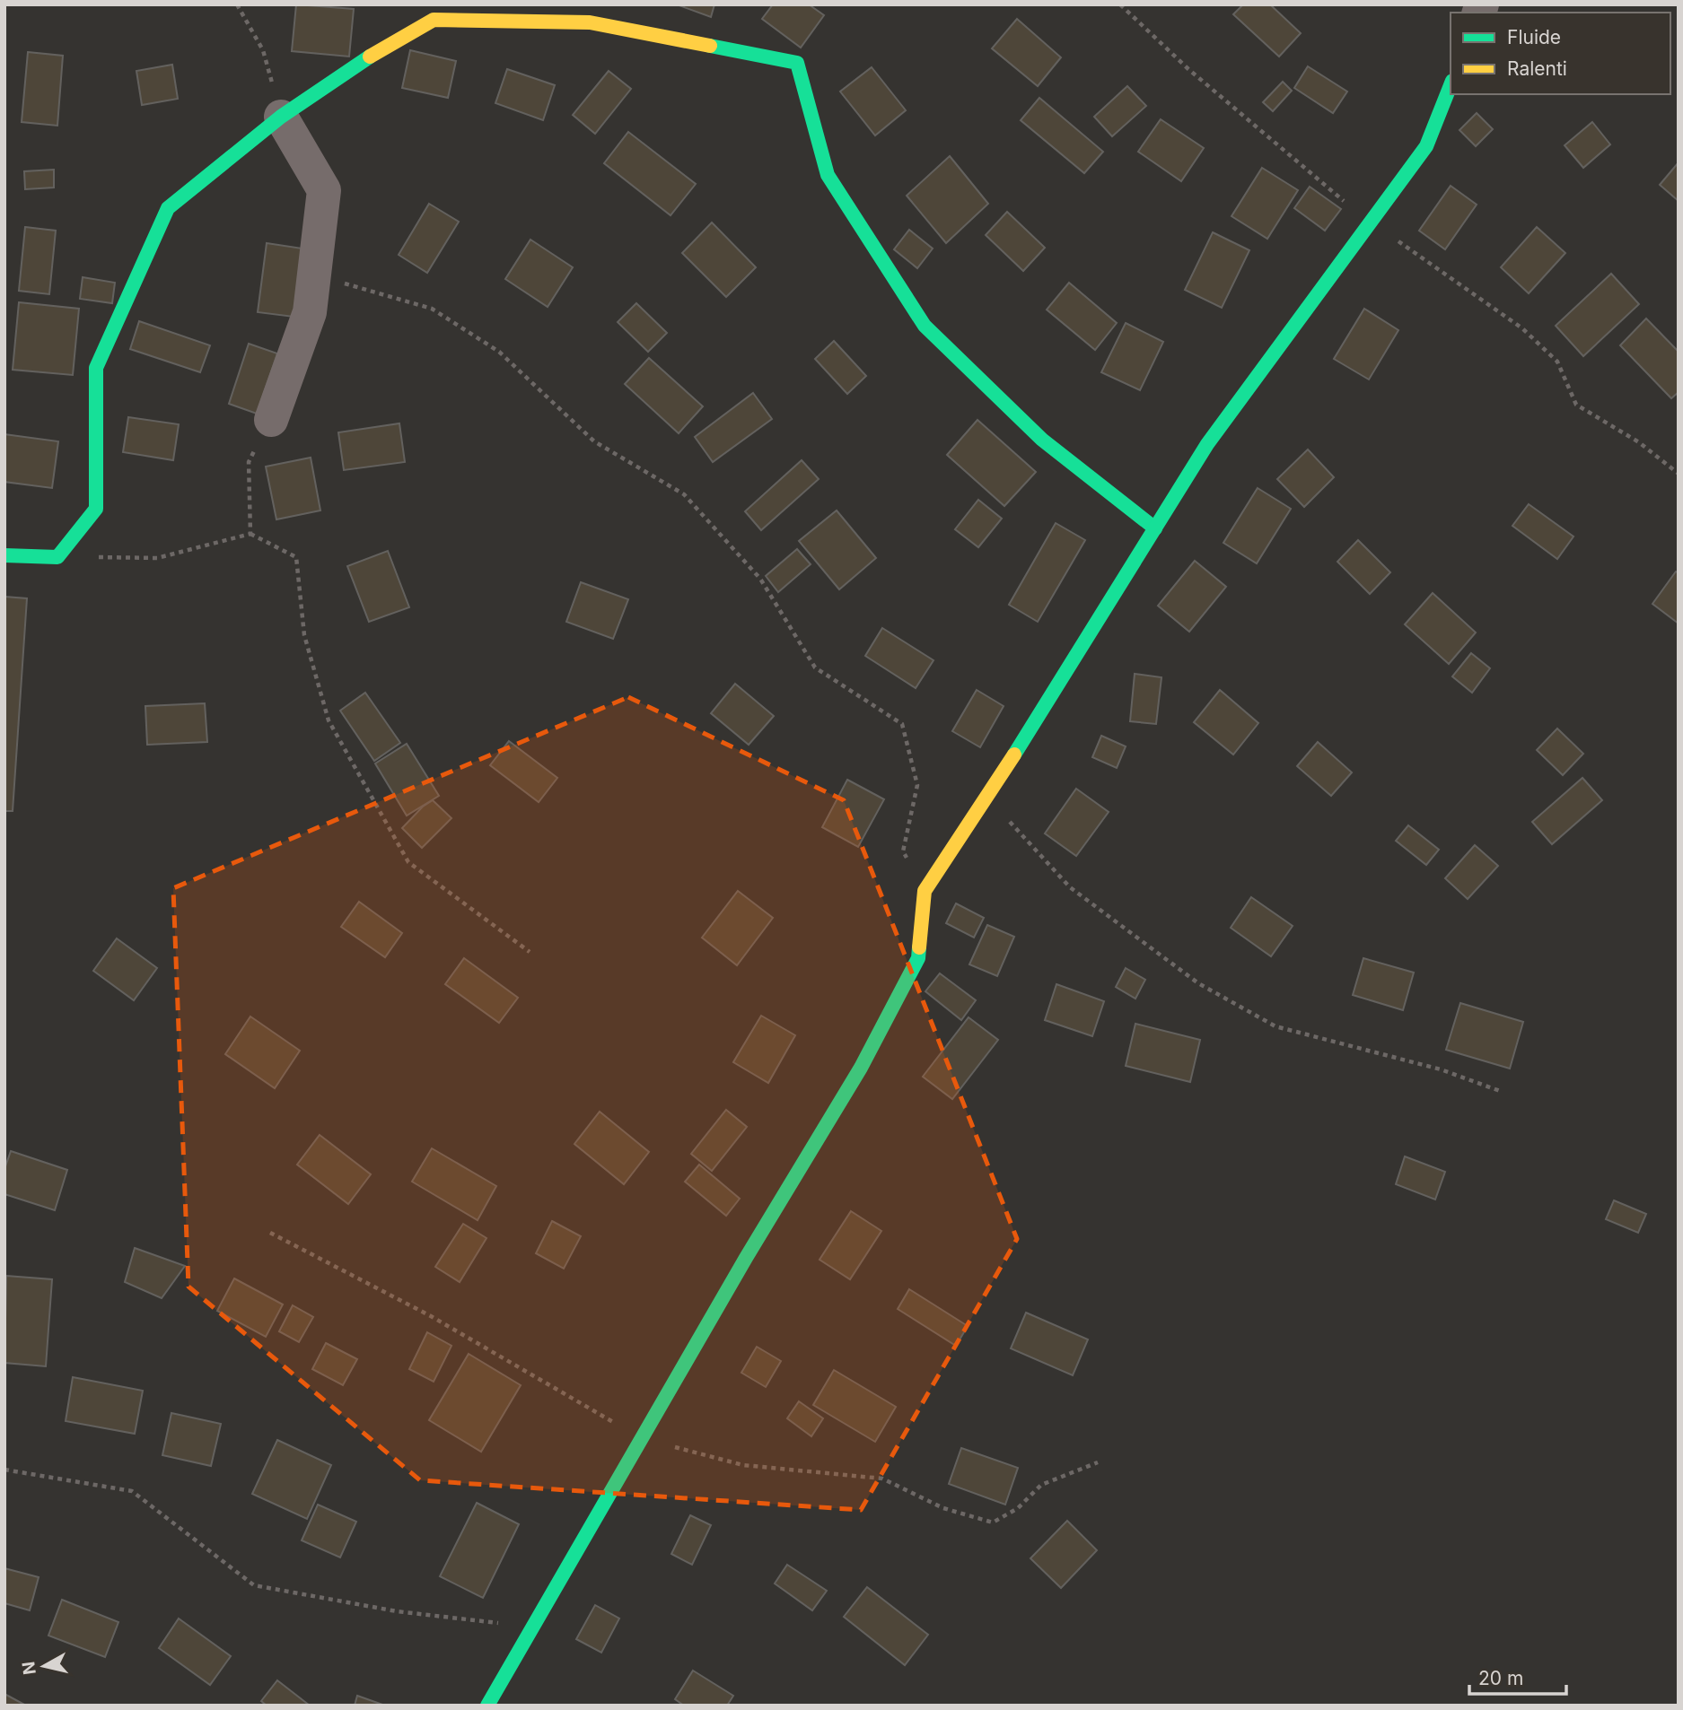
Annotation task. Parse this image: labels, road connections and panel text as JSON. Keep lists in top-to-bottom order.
{
  "legend": ["Fluide", "Ralenti"],
  "scale_bar": "20 m",
  "north": "left"
}
